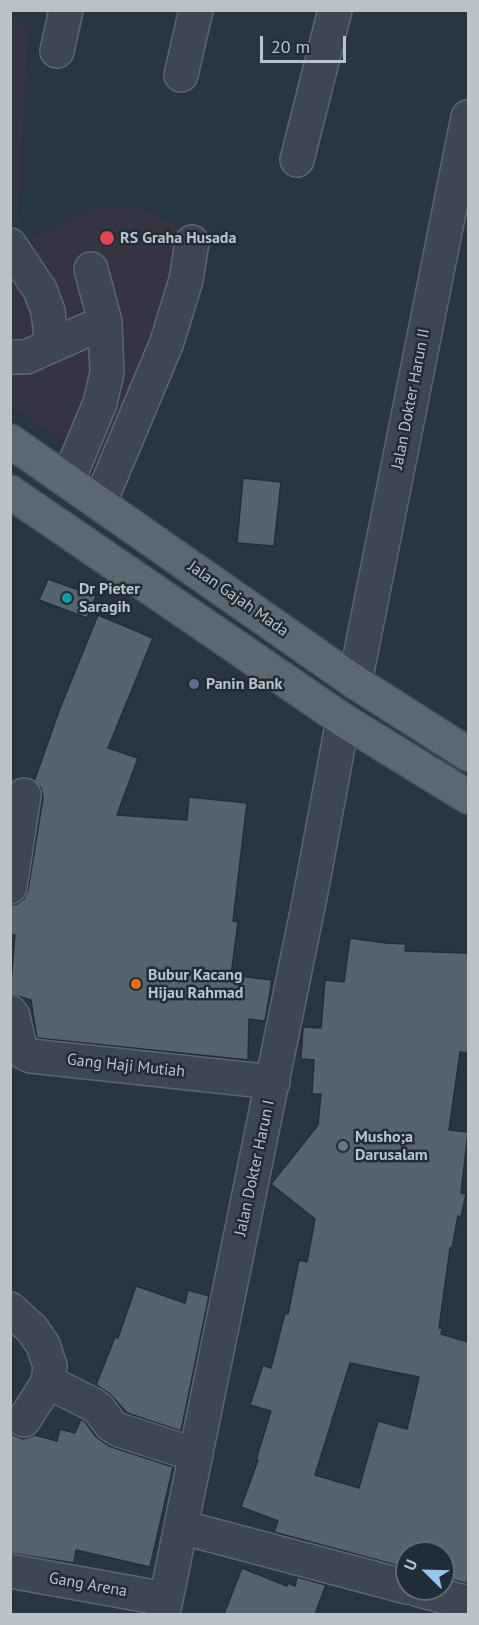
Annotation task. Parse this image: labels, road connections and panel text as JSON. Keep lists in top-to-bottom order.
{
  "streets": {
    "main road": ["Jalan Gajah Mada"],
    "street": [
      "Jalan Dokter Harun II",
      "Gang Haji Mutiah",
      "Jalan Dokter Harun I",
      "Gang Arena"
    ]
  },
  "crossings": [
    ["Jalan Dokter Harun II", "Jalan Gajah Mada"],
    ["Gang Haji Mutiah", "Jalan Dokter Harun I"],
    ["Jalan Dokter Harun I", "Gang Arena"]
  ],
  "places": [
    "RS Graha Husada",
    "Dr Pieter Saragih",
    "Panin Bank",
    "Bubur Kacang Hijau Rahmad",
    "Musho;a Darusalam"
  ],
  "scale_bar": "20 m",
  "north": "top left"
}
